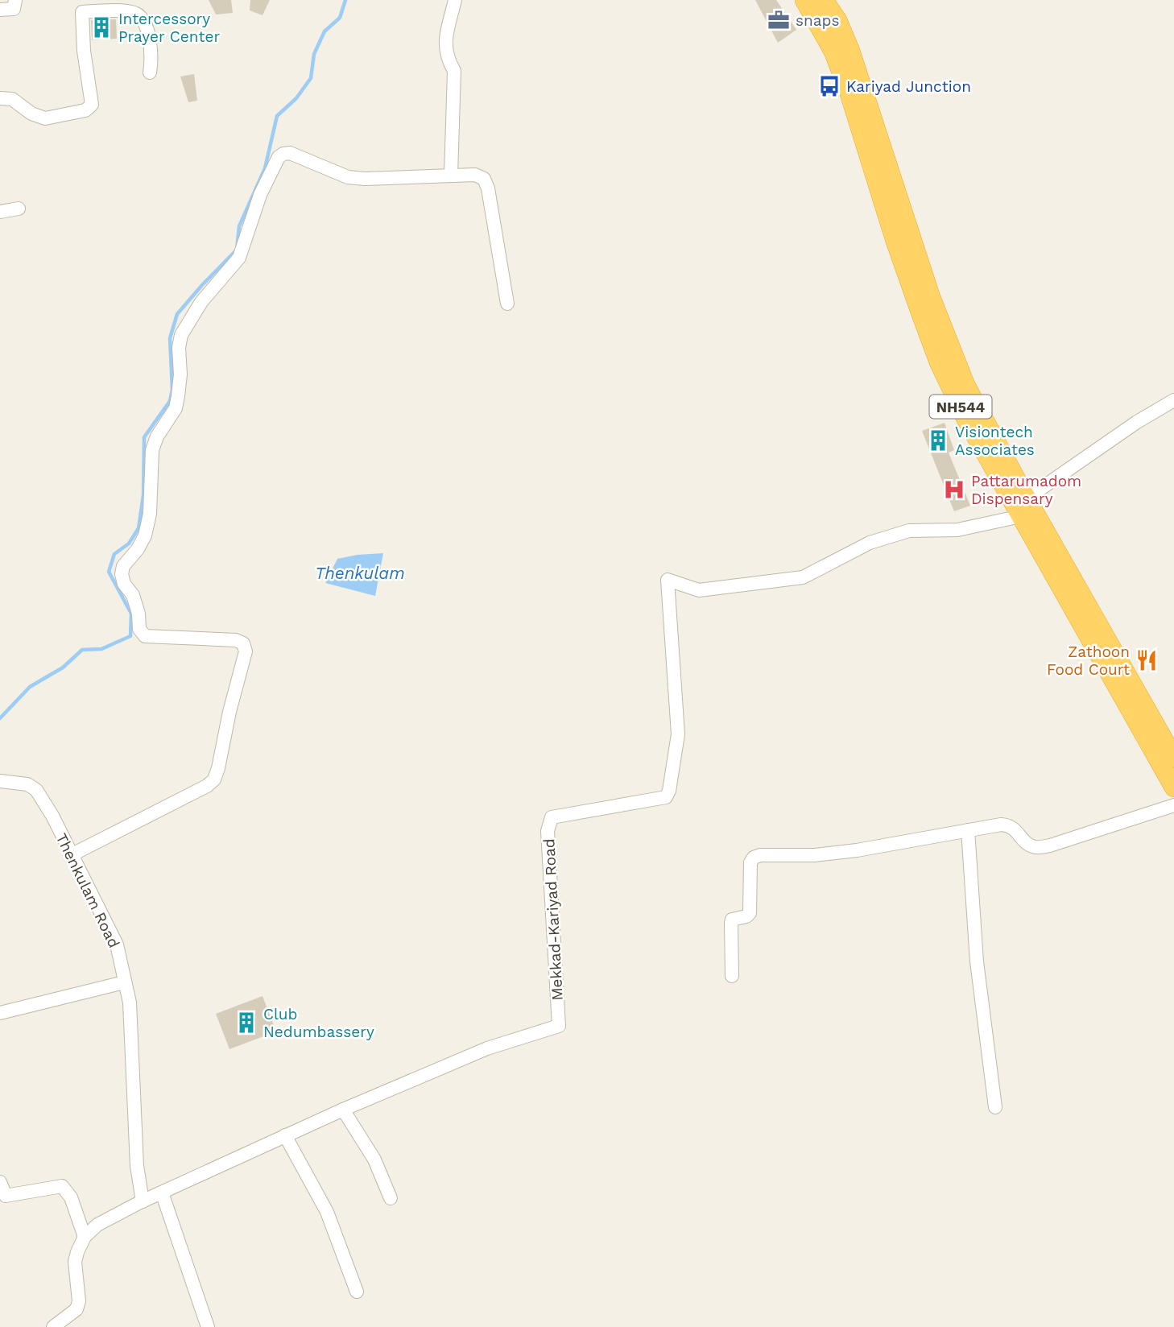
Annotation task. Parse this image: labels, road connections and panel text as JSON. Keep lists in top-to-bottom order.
{
  "streets": {
    "highway": ["NH544"],
    "street": ["Thenkulam Road", "Mekkad-Kariyad Road"]
  },
  "crossings": [
    ["NH544", "Mekkad-Kariyad Road"]
  ],
  "water": ["Thenkulam"],
  "places": {
    "office": ["snaps"],
    "building": ["Intercessory Prayer Center", "Visiontech Associates", "Club Nedumbassery"],
    "bus stop": ["Kariyad Junction"],
    "hospital": ["Pattarumadom Dispensary"],
    "restaurant": ["Zathoon Food Court"]
  }
}
